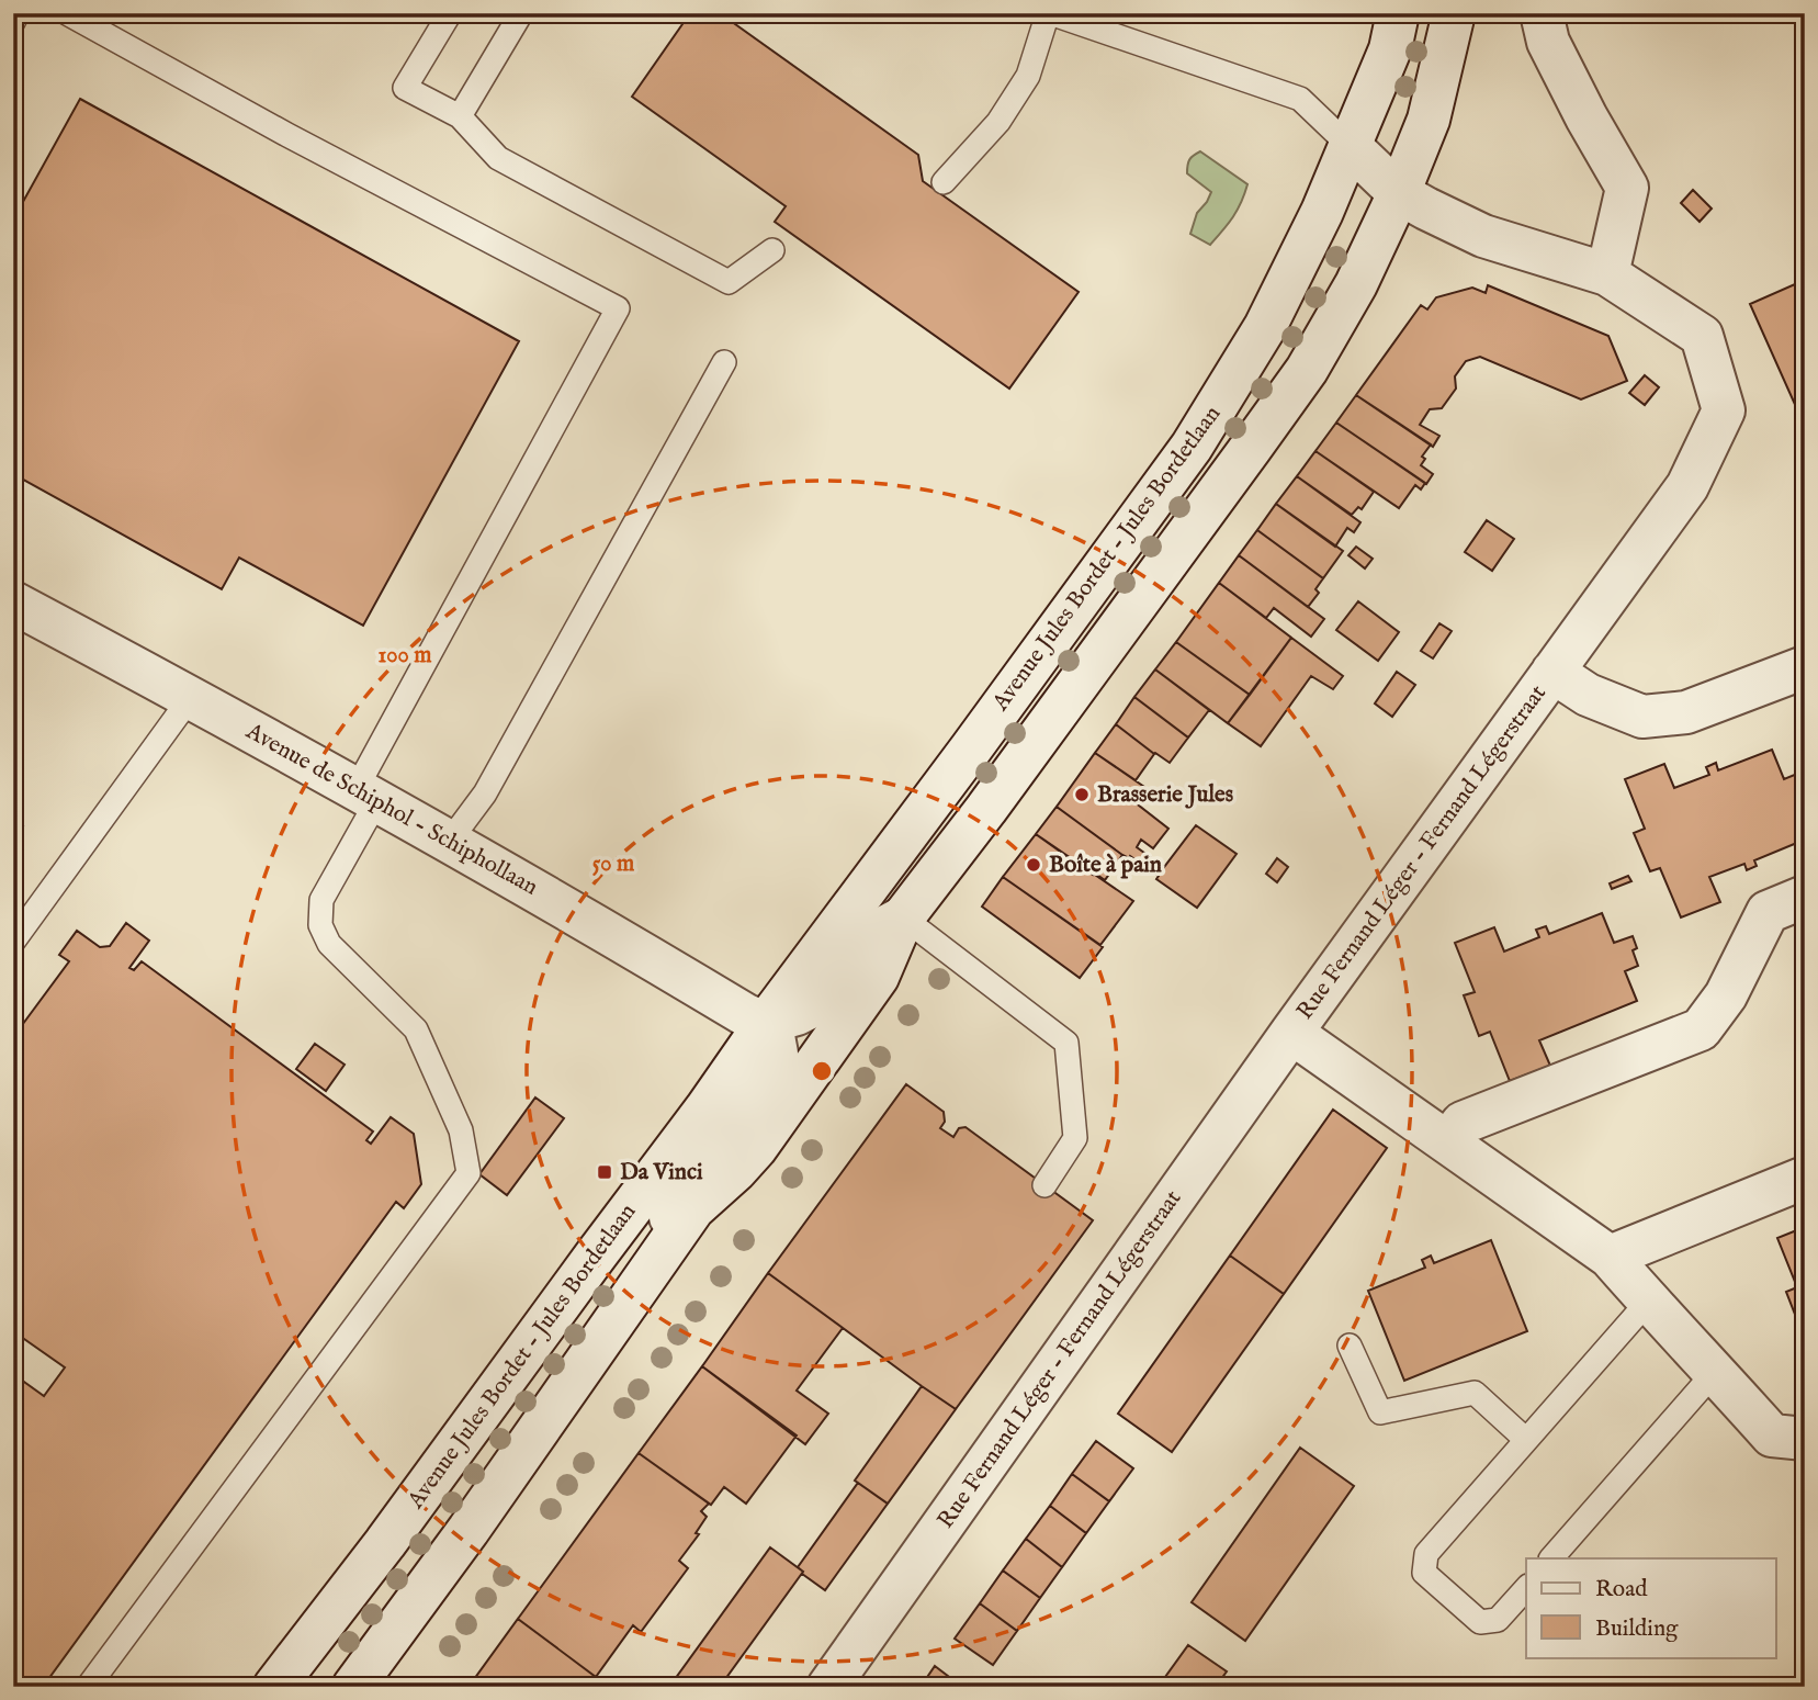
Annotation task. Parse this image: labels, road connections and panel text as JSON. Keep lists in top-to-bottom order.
{
  "streets": {
    "street": ["Avenue Jules Bordet - Jules Bordetlaan", "Avenue de Schiphol - Schiphollaan", "Rue Fernand Léger - Fernand Légerstraat"]
  },
  "crossings": [
    ["Avenue Jules Bordet - Jules Bordetlaan", "Avenue de Schiphol - Schiphollaan"],
    ["Avenue Jules Bordet - Jules Bordetlaan", "Rue Fernand Léger - Fernand Légerstraat"]
  ],
  "places": {
    "other": ["Brasserie Jules", "Boîte à pain"],
    "transit": ["Da Vinci"]
  },
  "legend": ["Road", "Building"],
  "rings": ["100 m", "50 m"]
}
